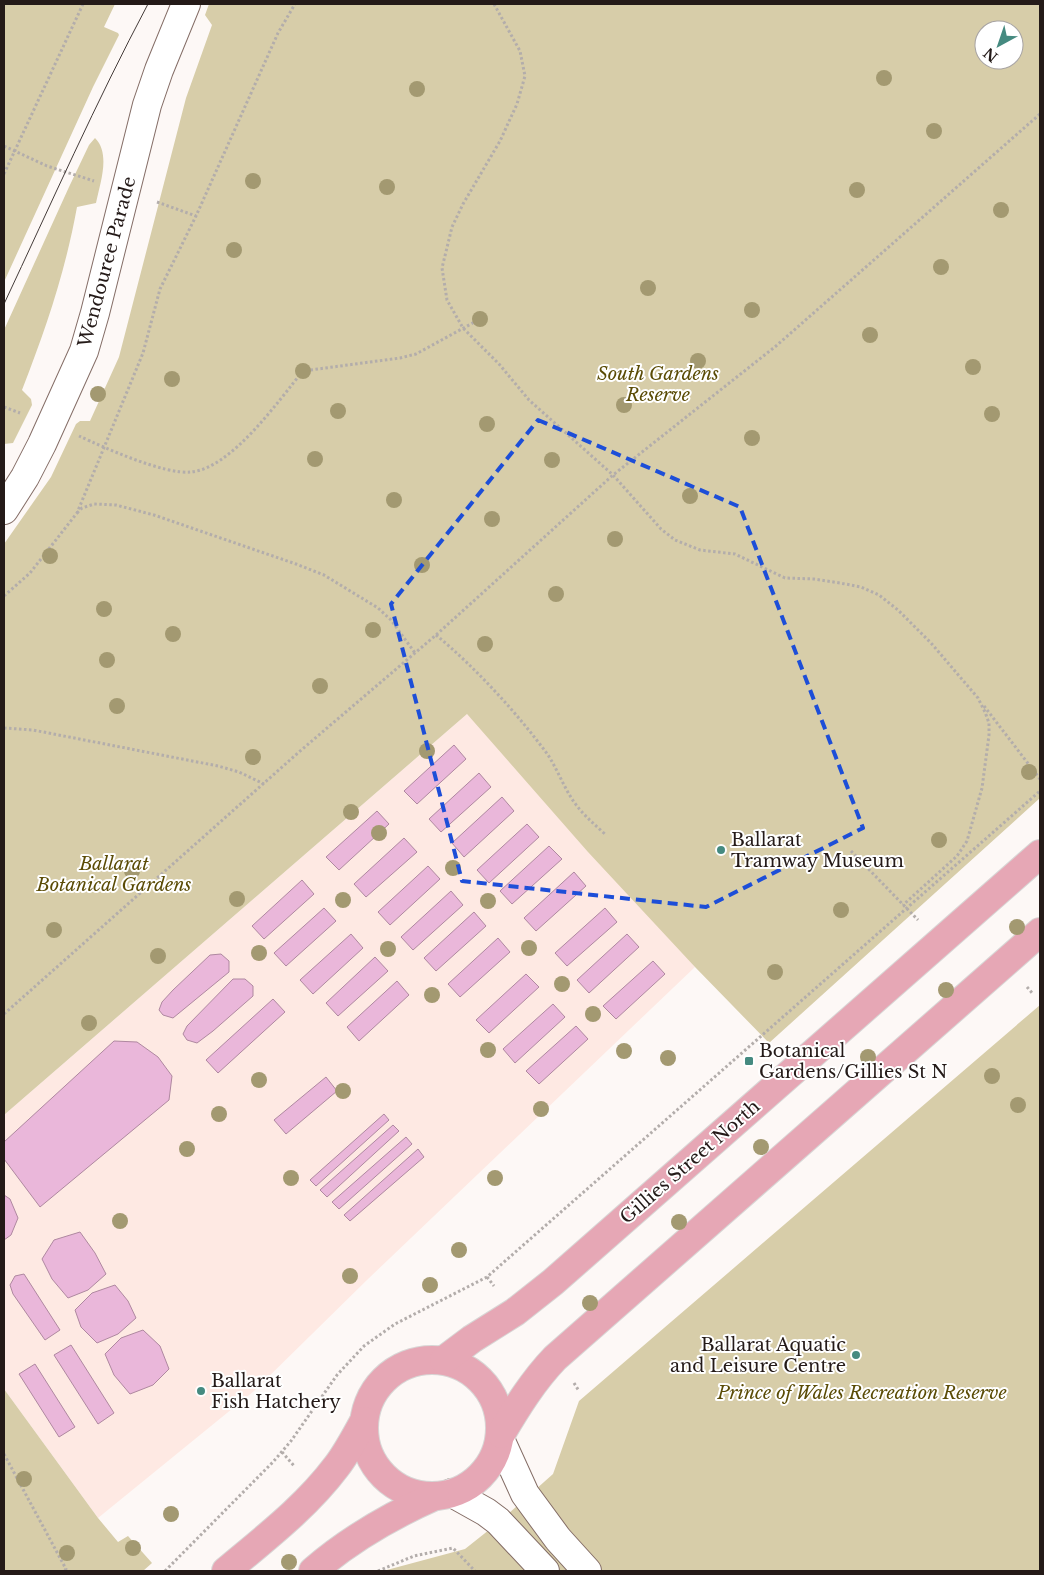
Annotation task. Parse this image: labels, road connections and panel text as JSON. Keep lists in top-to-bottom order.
{
  "streets": {
    "main road": ["Gillies Street North"],
    "street": ["Wendouree Parade"]
  },
  "parks": ["South Gardens Reserve", "Ballarat Botanical Gardens", "Prince of Wales Recreation Reserve"],
  "places": {
    "other": ["Ballarat Tramway Museum", "Ballarat Aquatic and Leisure Centre", "Ballarat Fish Hatchery"],
    "transit": ["Botanical Gardens/Gillies St N"]
  },
  "north": "bottom left"
}
